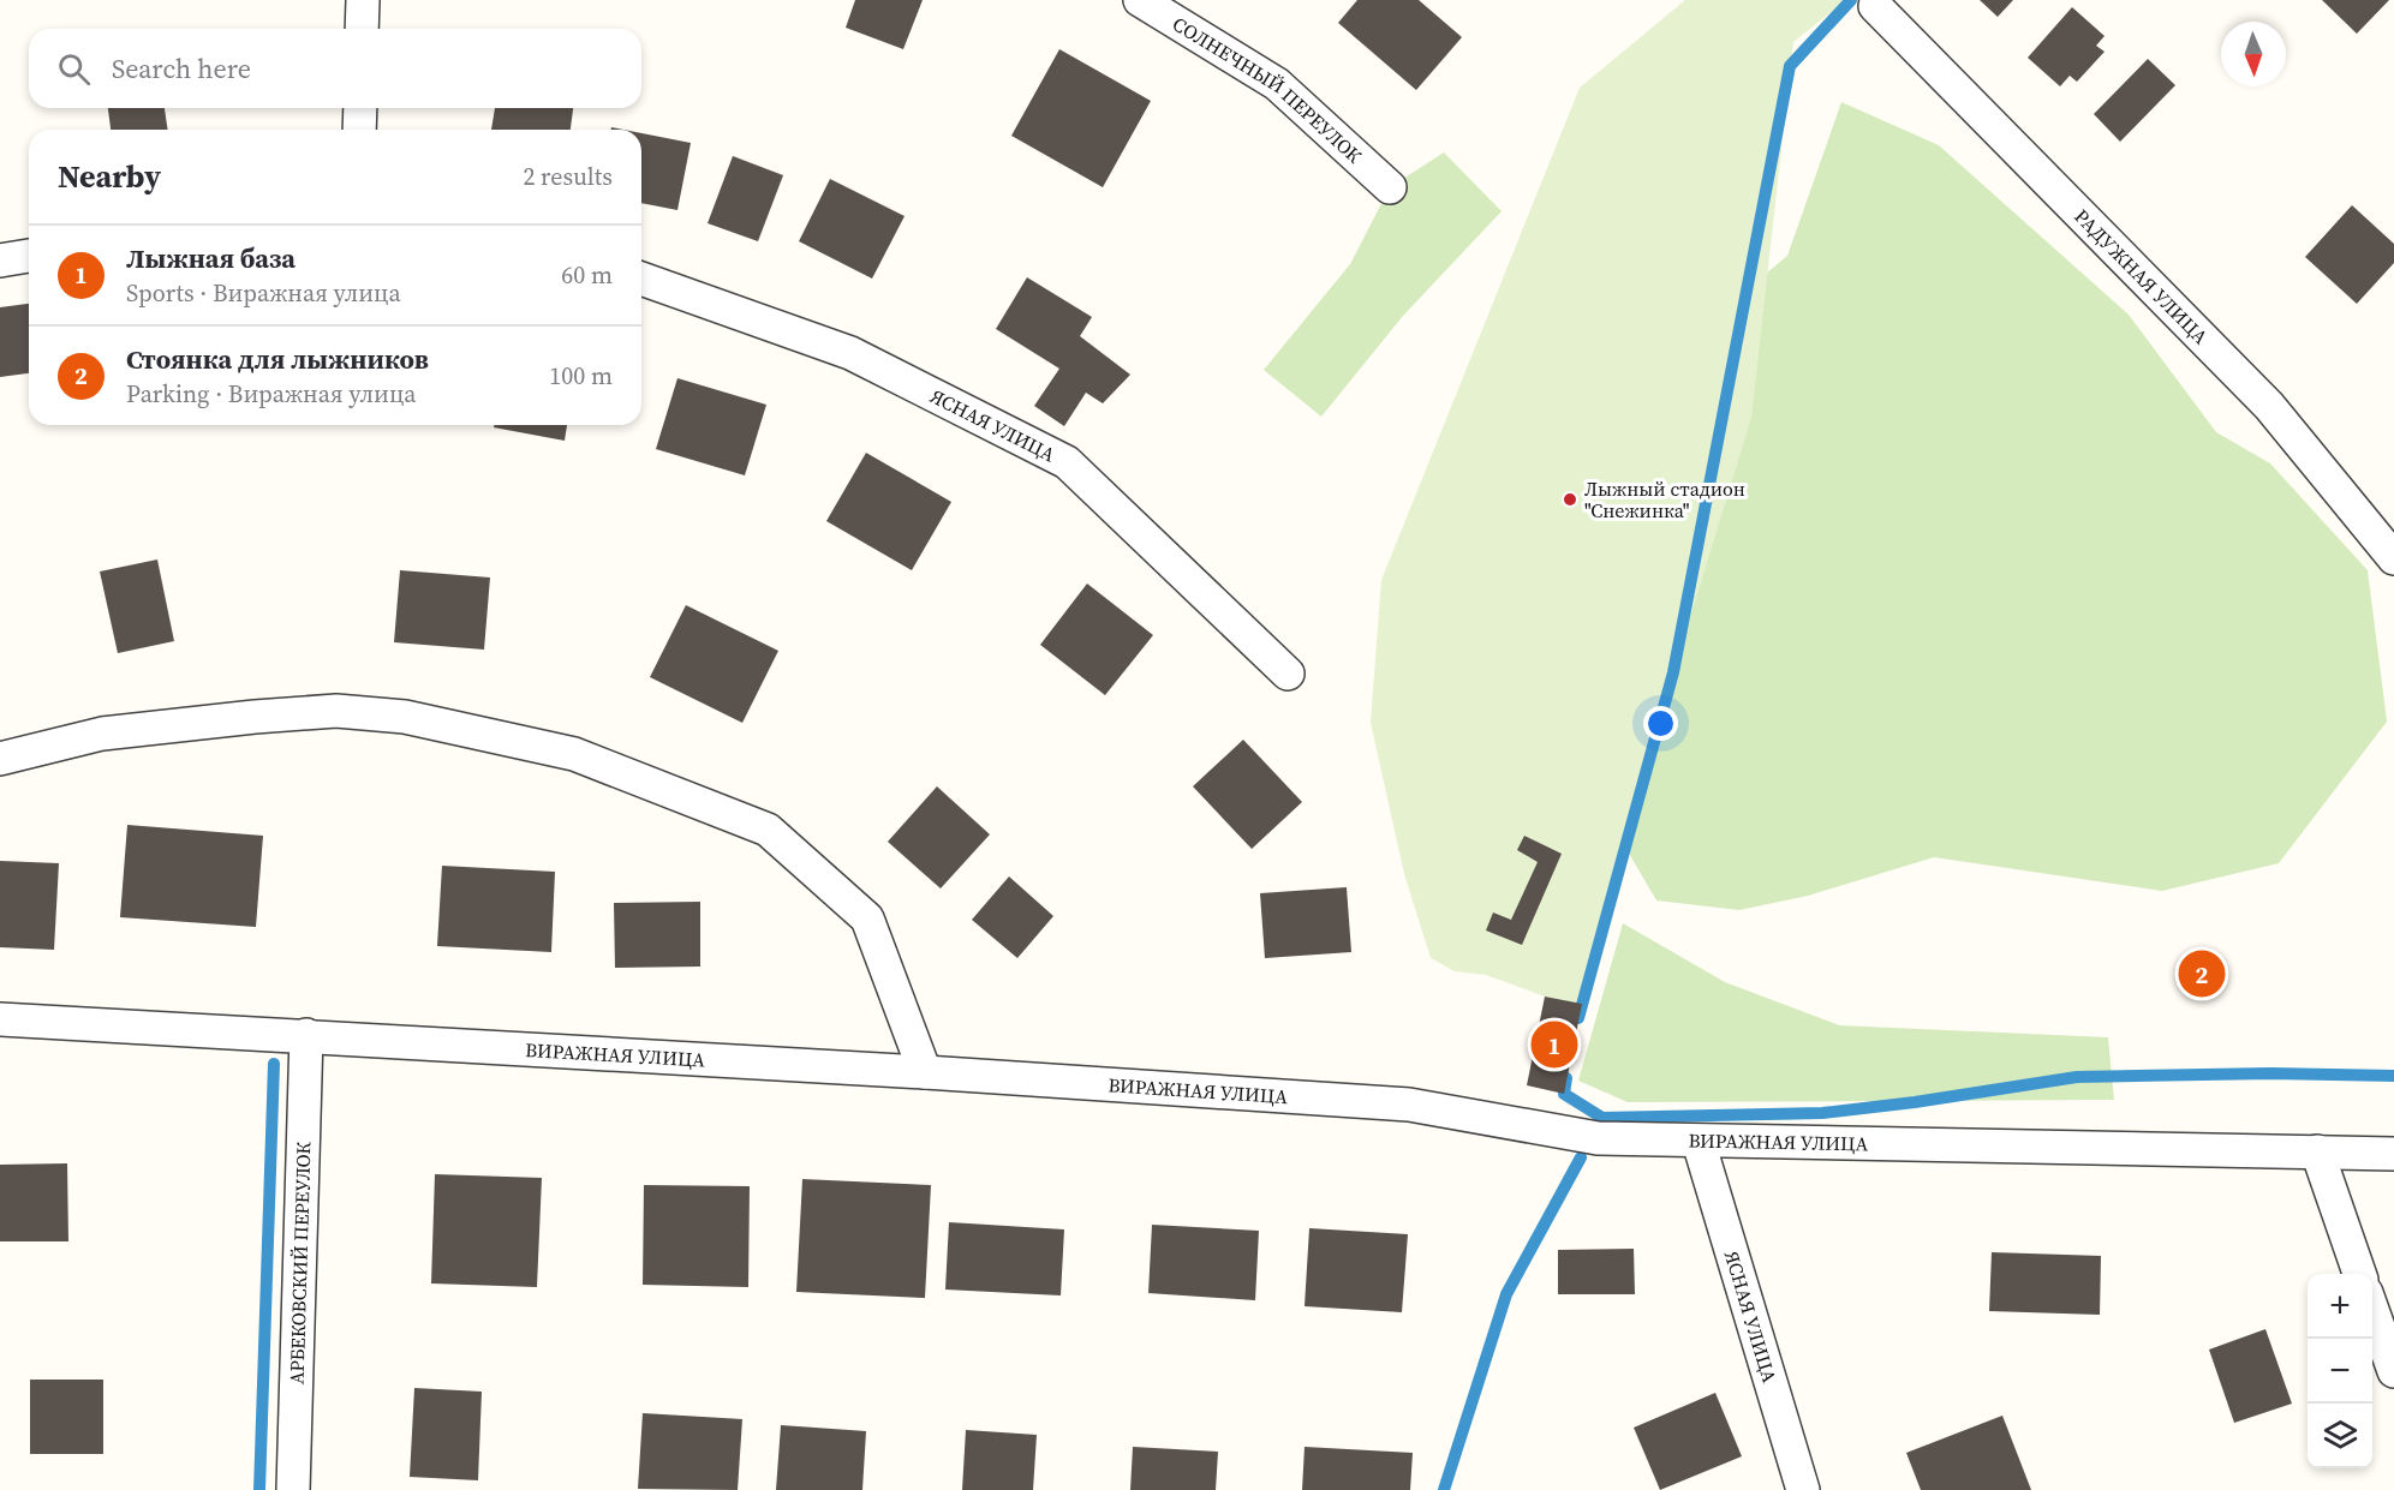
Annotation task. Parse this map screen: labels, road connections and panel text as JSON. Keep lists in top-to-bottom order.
{
  "streets": {
    "street": [
      "СОЛНЕЧНЫЙ ПЕРЕУЛОК",
      "РАДУЖНАЯ УЛИЦА",
      "ЯСНАЯ УЛИЦА",
      "ВИРАЖНАЯ УЛИЦА",
      "АРБЕКОВСКИЙ ПЕРЕУЛОК"
    ]
  },
  "crossings": [
    ["ЯСНАЯ УЛИЦА", "ВИРАЖНАЯ УЛИЦА"],
    ["ВИРАЖНАЯ УЛИЦА", "АРБЕКОВСКИЙ ПЕРЕУЛОК"]
  ],
  "places": ["Лыжный стадион \"Снежинка\""],
  "north": "bottom",
  "page": {
    "search": "Search here",
    "heading": ["Nearby", "2 results"],
    "list": [
      {
        "mark": "1",
        "name": "Лыжная база",
        "note": "Sports · Виражная улица",
        "value": "60 m"
      },
      {
        "mark": "2",
        "name": "Стоянка для лыжников",
        "note": "Parking · Виражная улица",
        "value": "100 m"
      }
    ],
    "pins": ["2", "1"],
    "map_buttons": ["+", "−"]
  }
}
